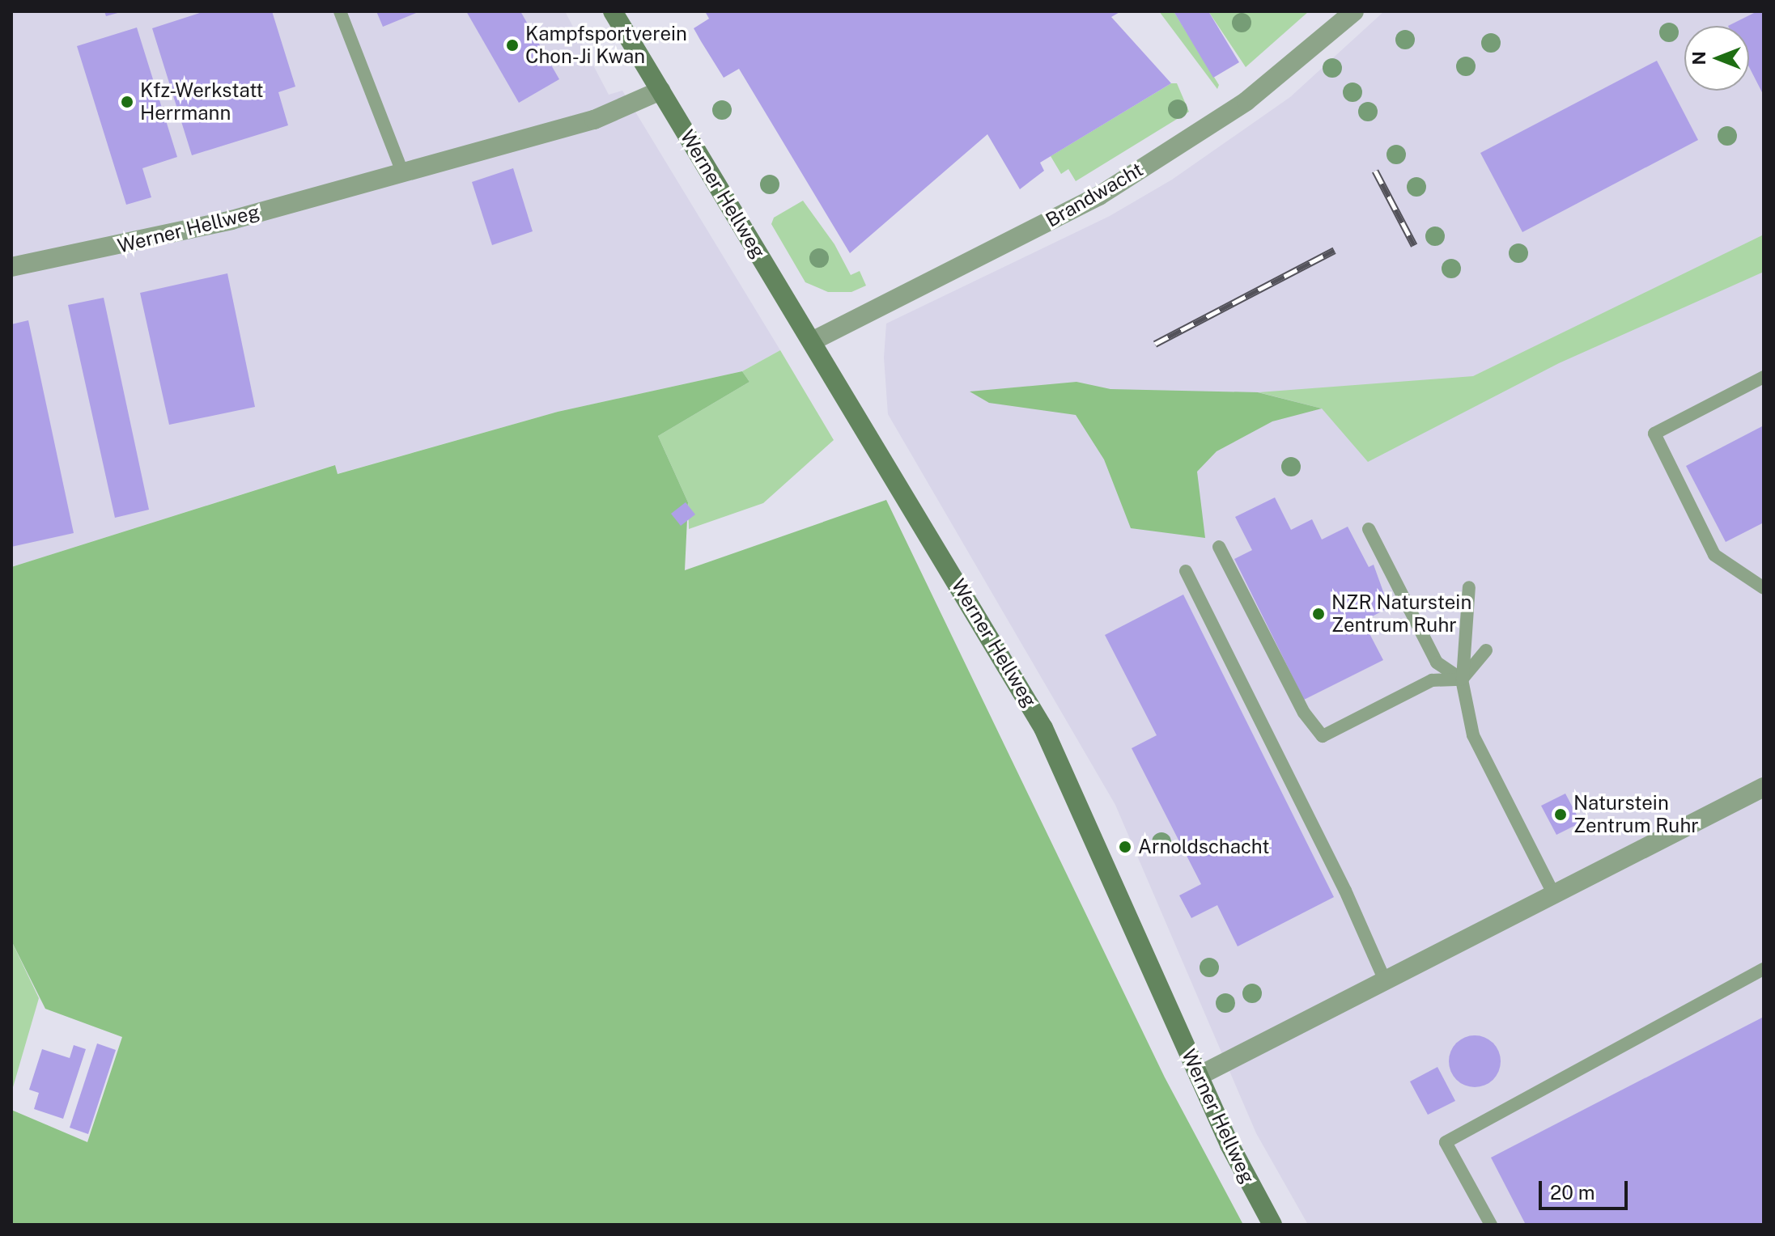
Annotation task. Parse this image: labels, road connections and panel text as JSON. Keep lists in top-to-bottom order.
{
  "streets": {
    "main road": ["Werner Hellweg"],
    "street": ["Brandwacht"]
  },
  "crossings": [
    ["Werner Hellweg", "Brandwacht"]
  ],
  "places": [
    "Kampfsportverein Chon-Ji Kwan",
    "Kfz-Werkstatt Herrmann",
    "NZR Naturstein Zentrum Ruhr",
    "Naturstein Zentrum Ruhr",
    "Arnoldschacht"
  ],
  "scale_bar": "20 m",
  "north": "left"
}
